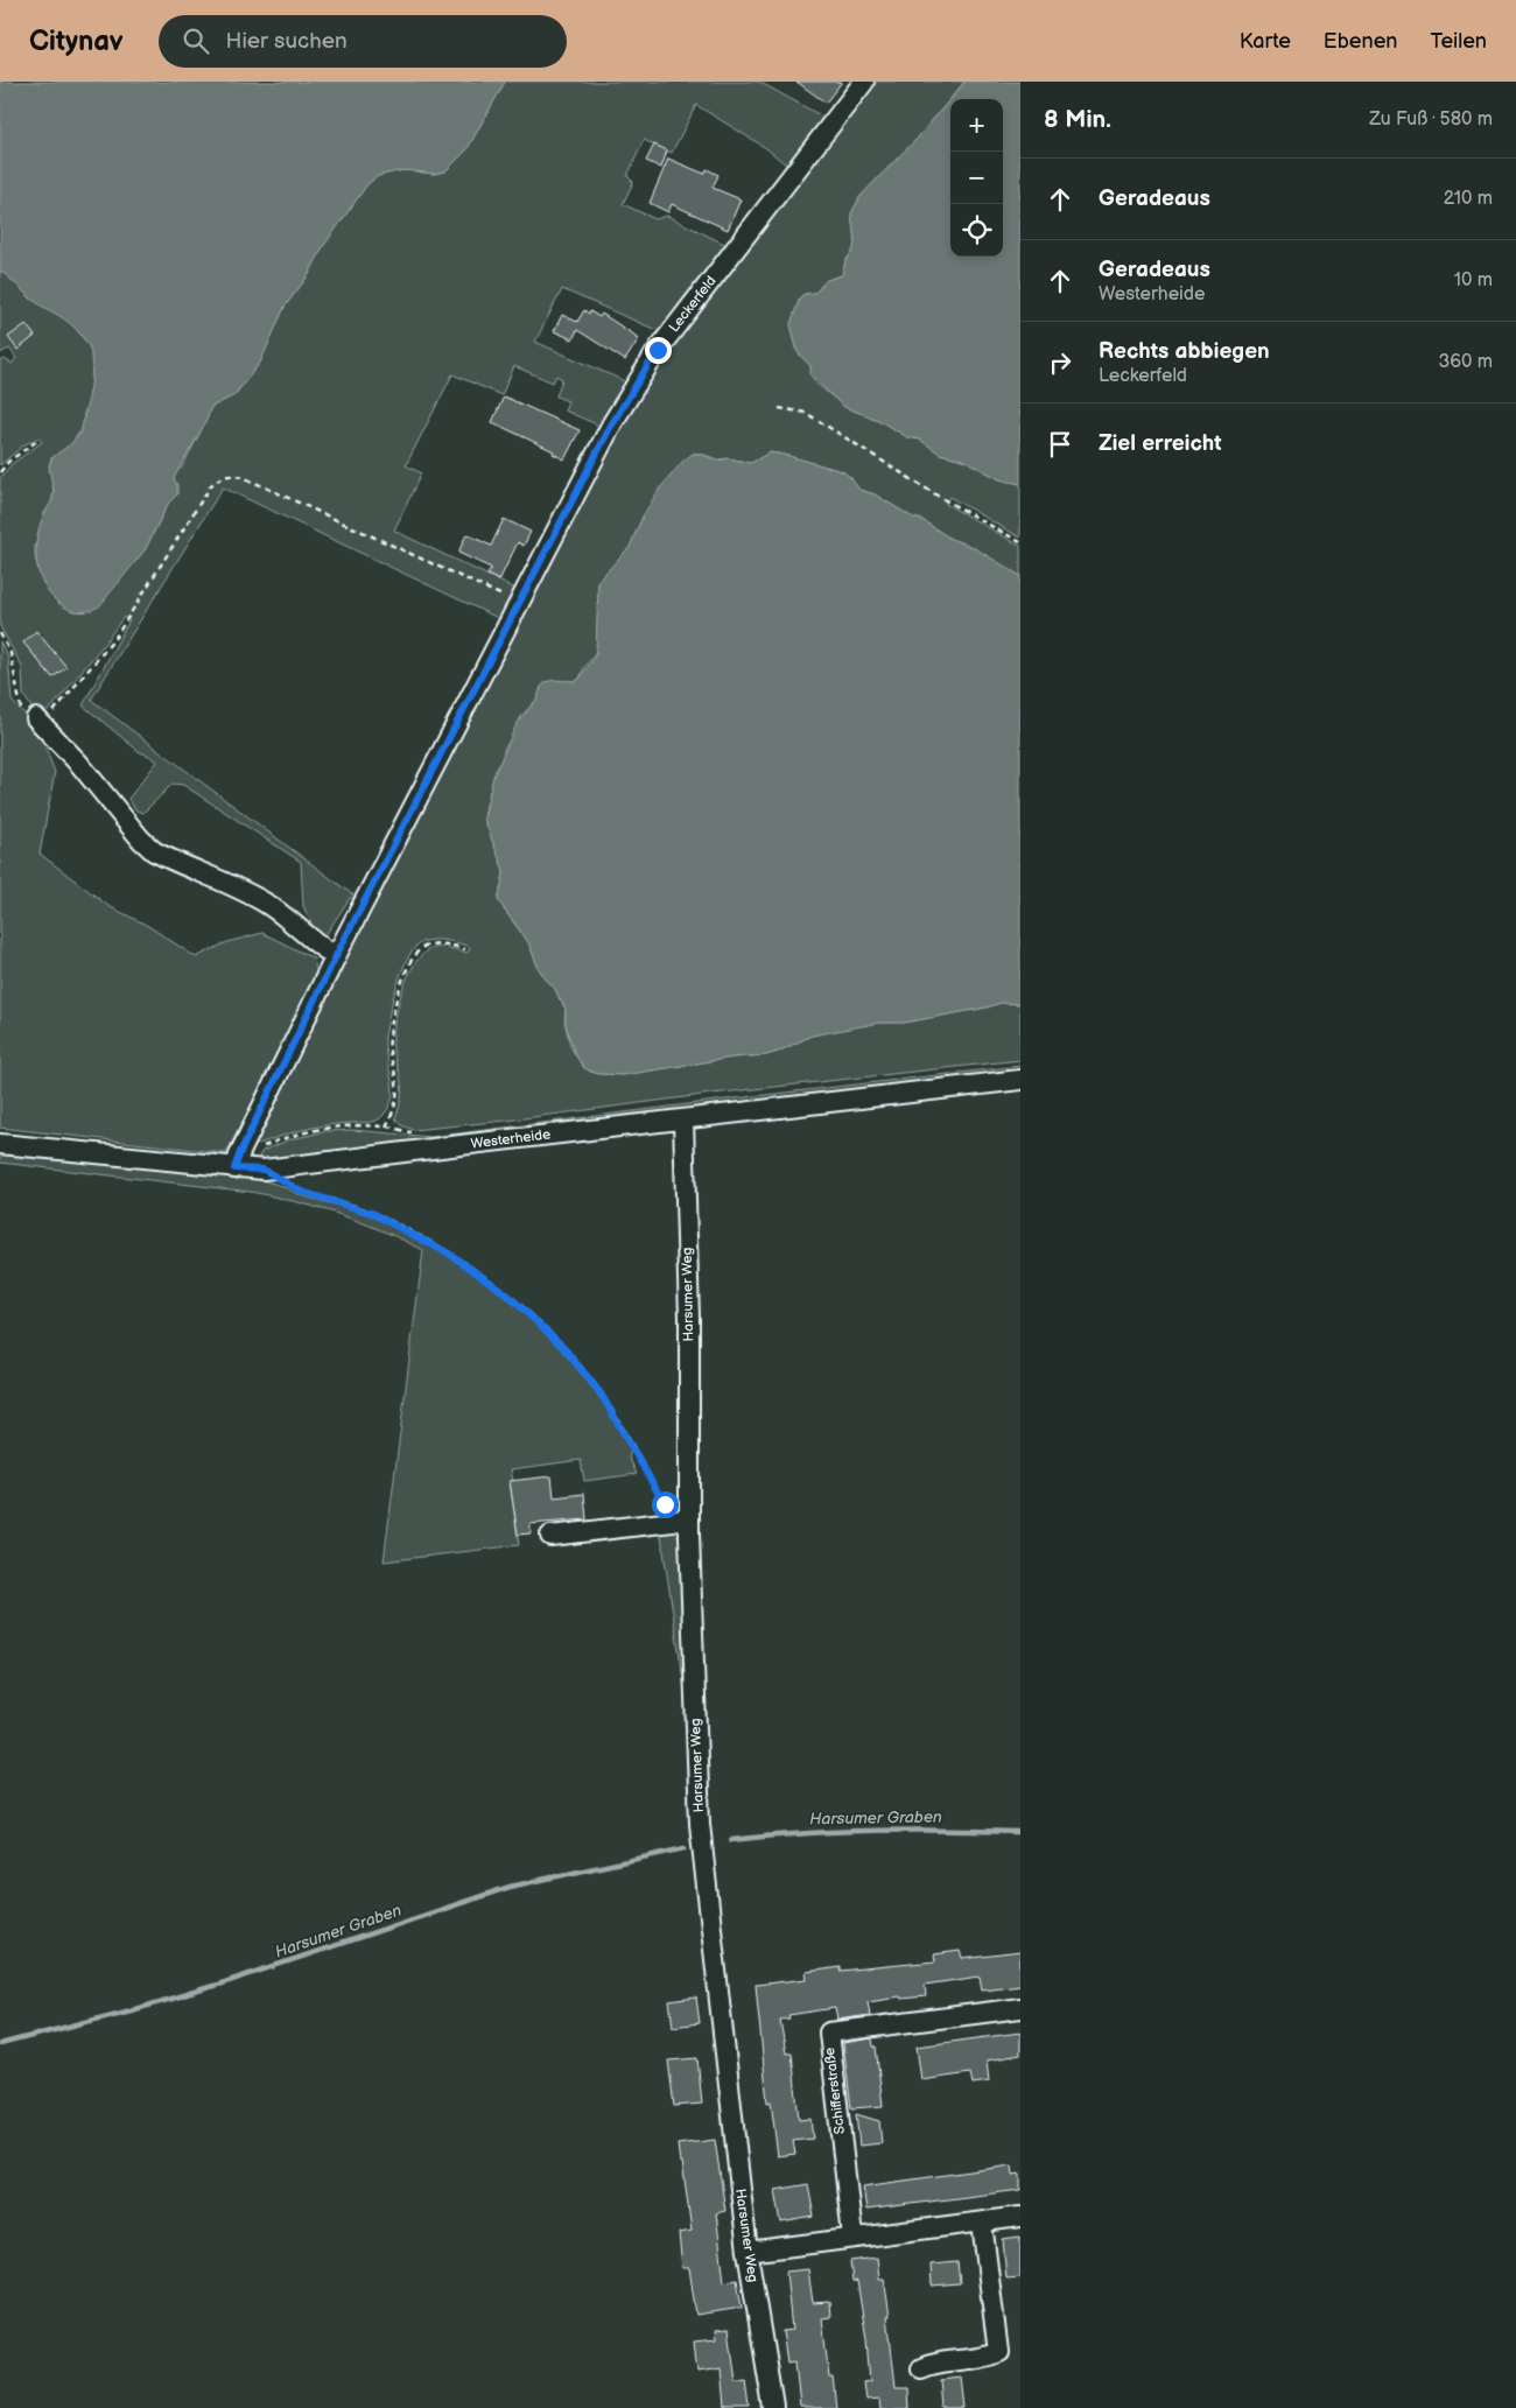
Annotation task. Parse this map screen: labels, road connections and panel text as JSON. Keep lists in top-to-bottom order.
{
  "streets": {
    "street": [
      "Leckerfeld",
      "Westerheide",
      "Harsumer Weg",
      "Schifferstraße"
    ]
  },
  "crossings": [
    ["Leckerfeld", "Westerheide"],
    ["Westerheide", "Harsumer Weg"]
  ],
  "water": ["Harsumer Graben"],
  "page": {
    "header": "Citynav",
    "search": "Hier suchen",
    "nav": ["Karte", "Ebenen", "Teilen"],
    "heading": ["8 Min.", "Zu Fuß · 580 m"],
    "map_buttons": ["+", "−"],
    "list": [
      ["Geradeaus", "210 m"],
      ["Geradeaus", "Westerheide", "10 m"],
      ["Rechts abbiegen", "Leckerfeld", "360 m"],
      "Ziel erreicht"
    ]
  }
}
